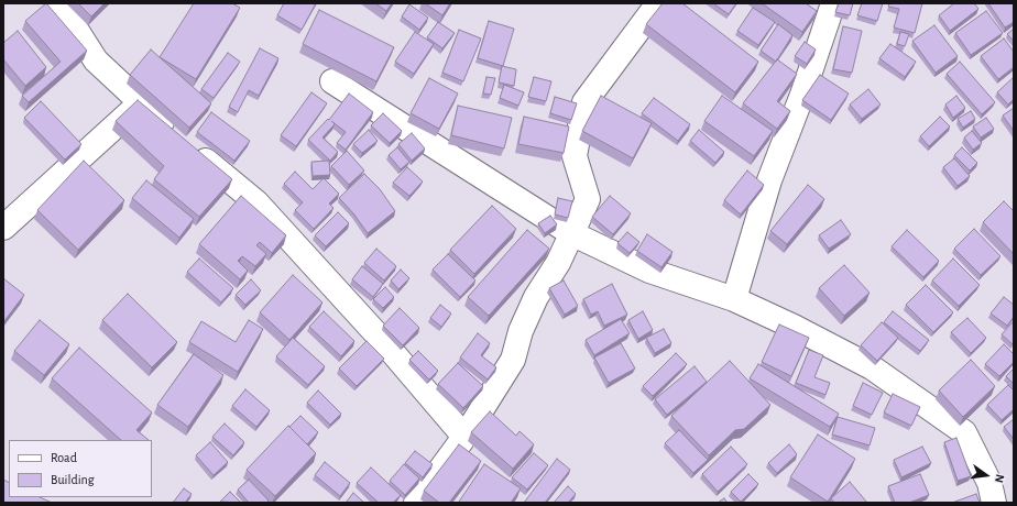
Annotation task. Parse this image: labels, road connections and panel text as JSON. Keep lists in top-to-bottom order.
{
  "legend": ["Road", "Building"],
  "north": "right"
}
